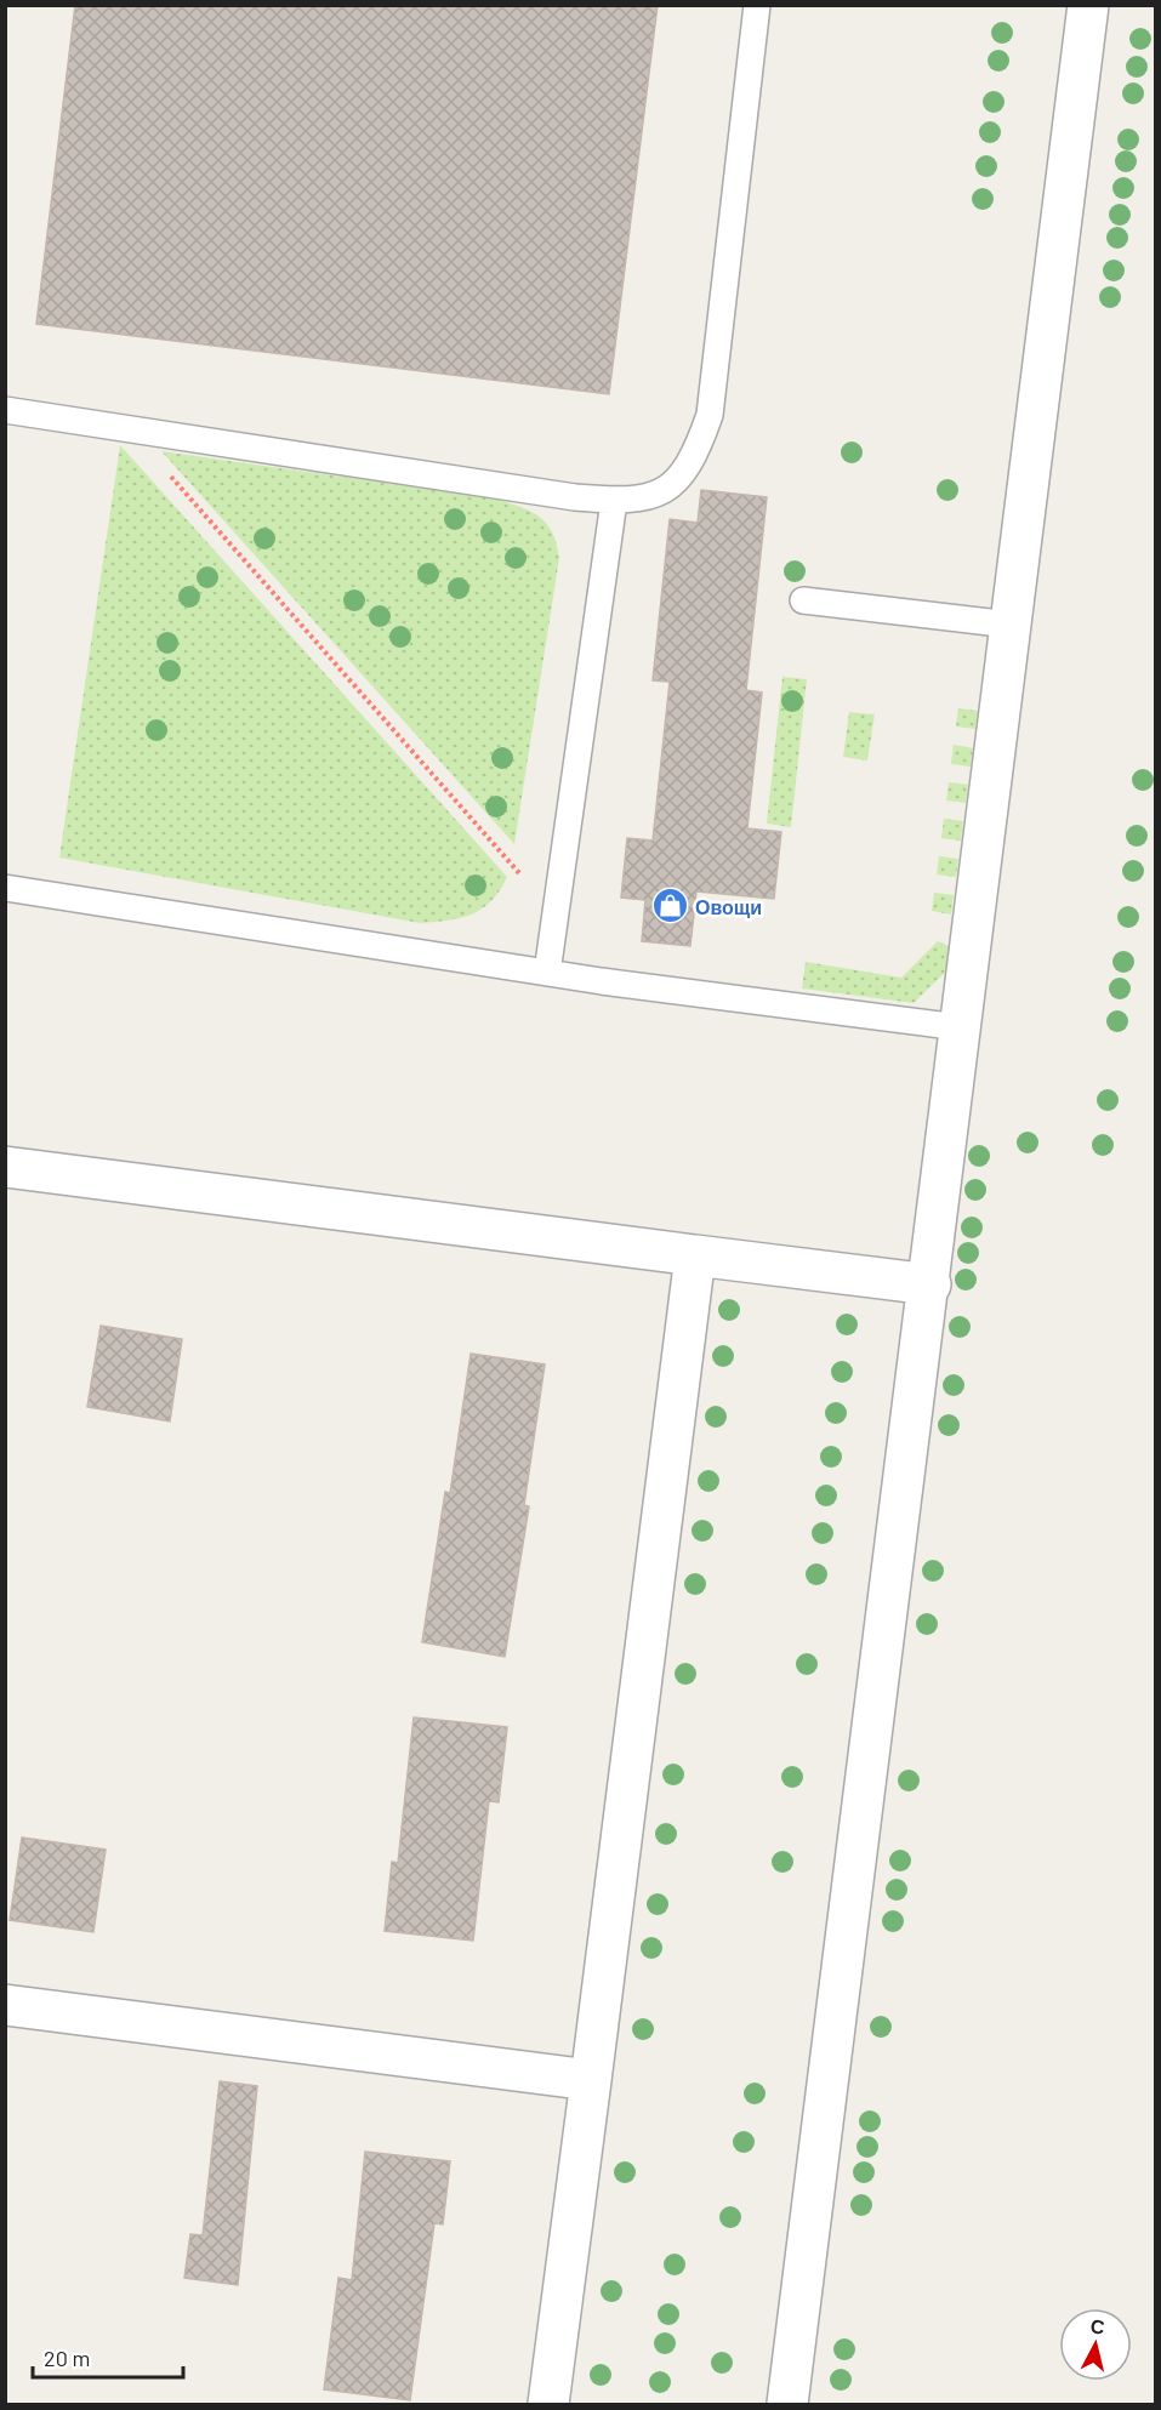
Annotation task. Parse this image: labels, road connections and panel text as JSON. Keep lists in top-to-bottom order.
{
  "places": {
    "shop": ["Овощи"]
  },
  "scale_bar": "20 m",
  "north": "top"
}
